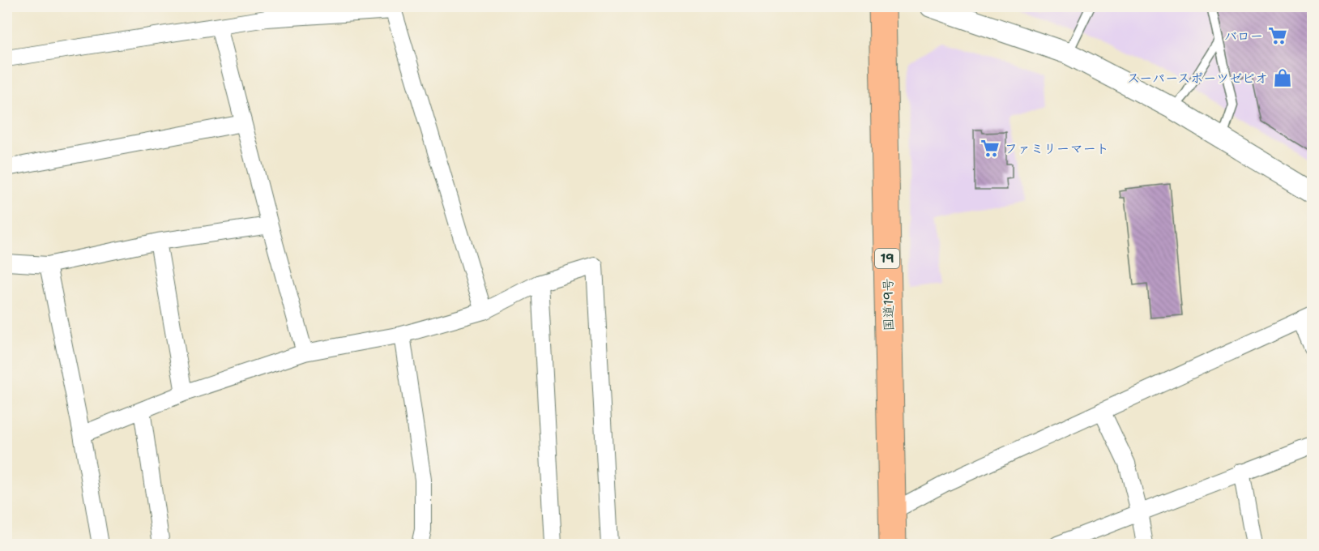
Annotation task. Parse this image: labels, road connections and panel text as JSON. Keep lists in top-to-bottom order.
{
  "streets": {
    "highway": ["19", "国道19号"]
  },
  "places": {
    "supermarket": ["バロー", "ファミリーマート"],
    "shop": ["スーパースポーツゼビオ"]
  }
}
